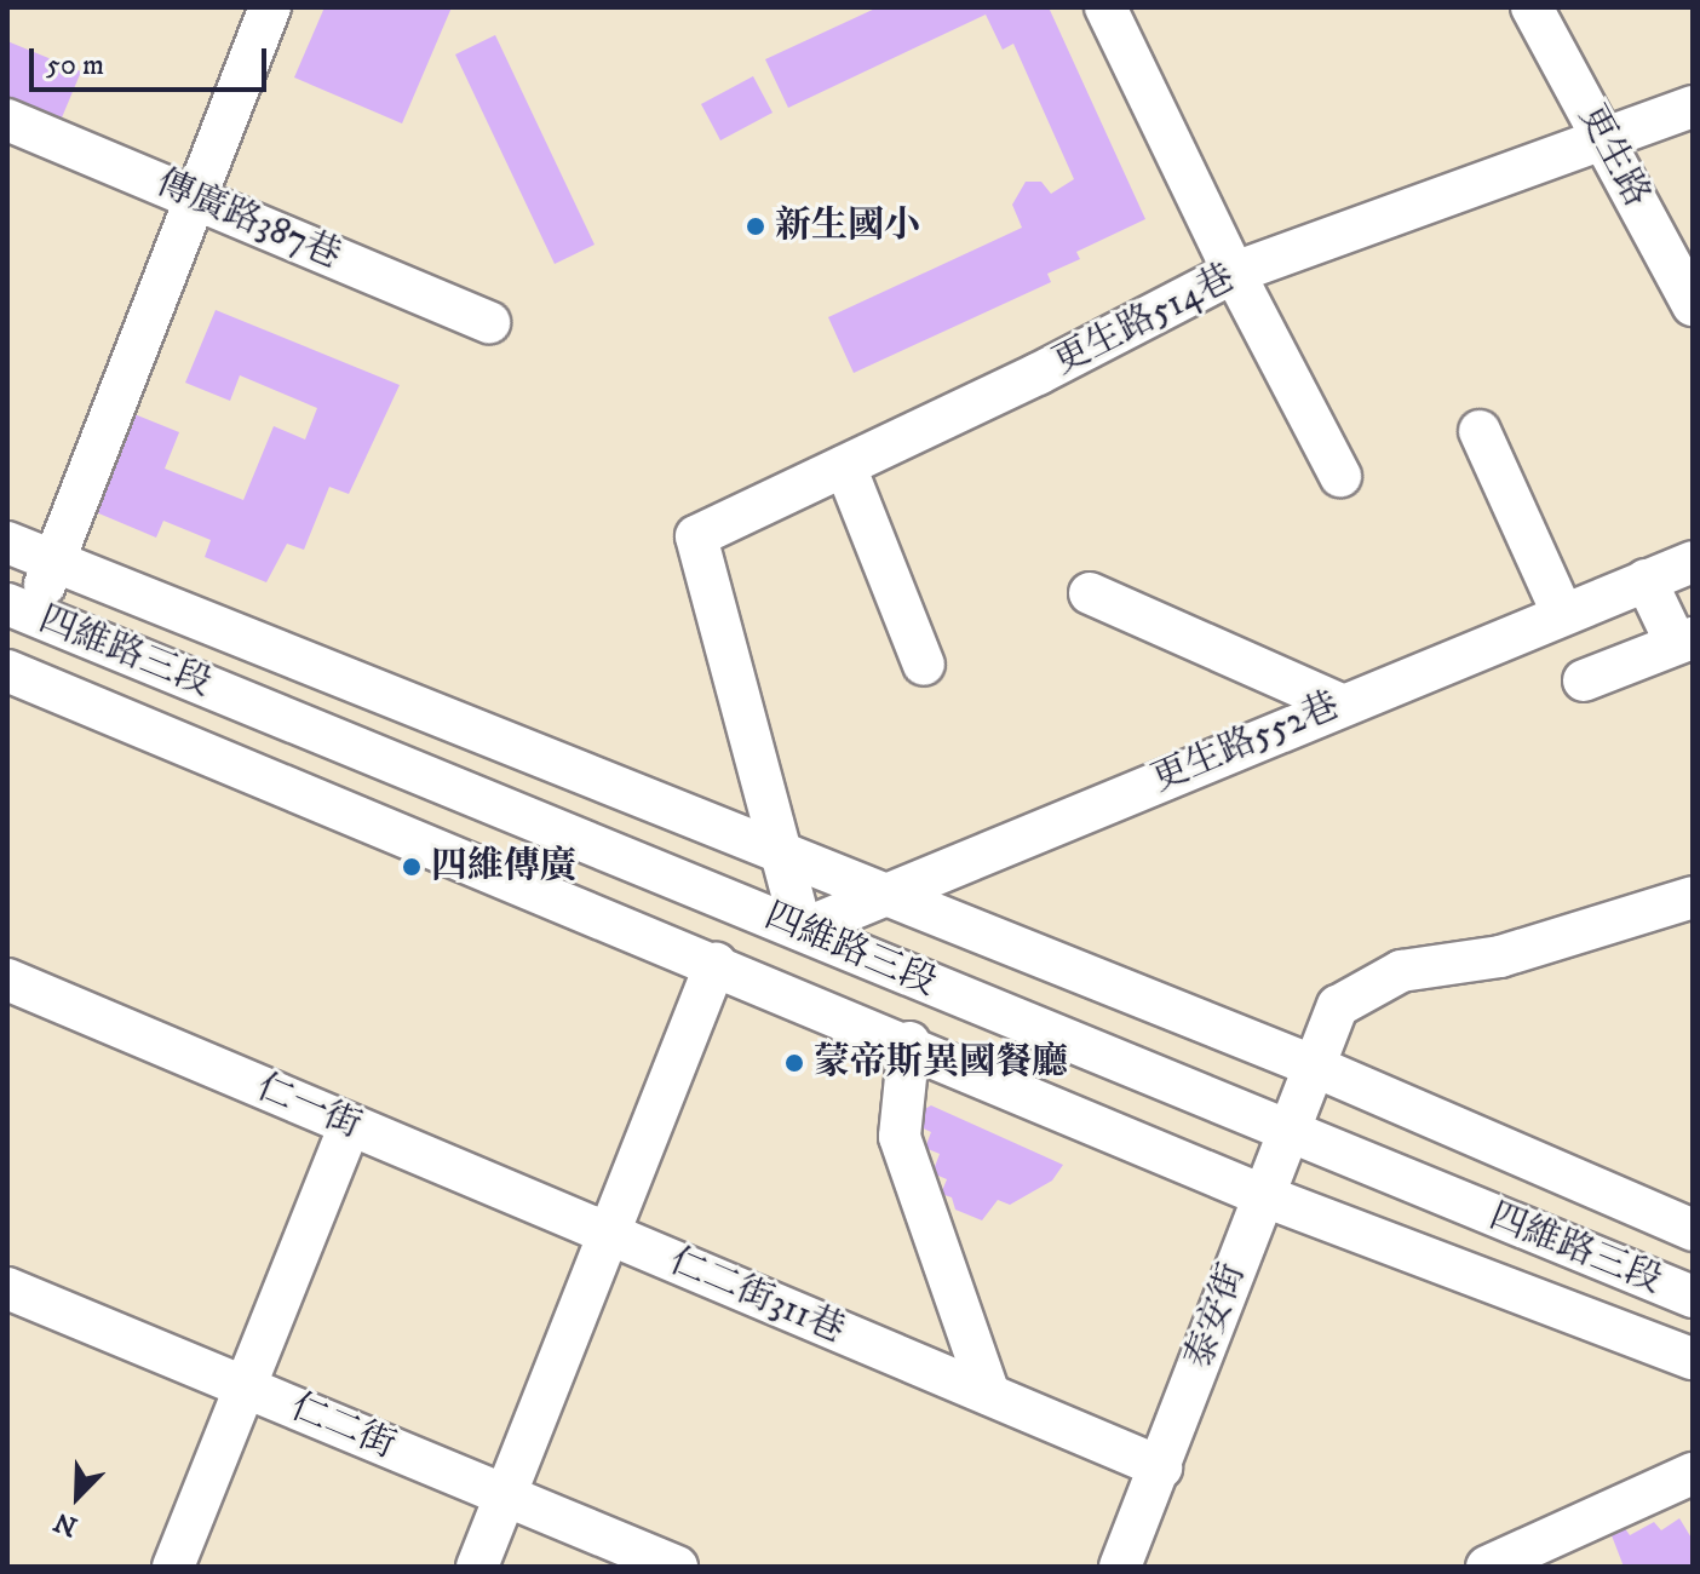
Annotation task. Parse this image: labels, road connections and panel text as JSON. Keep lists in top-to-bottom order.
{
  "streets": {
    "street": [
      "更生路",
      "傳廣路387巷",
      "更生路514巷",
      "四維路三段",
      "更生路552巷",
      "仁一街",
      "仁二街311巷",
      "泰安街",
      "仁二街"
    ]
  },
  "crossings": [
    ["更生路", "更生路514巷"],
    ["更生路514巷", "四維路三段"],
    ["四維路三段", "更生路552巷"],
    ["四維路三段", "泰安街"],
    ["仁一街", "仁二街311巷"],
    ["仁二街311巷", "泰安街"]
  ],
  "places": ["新生國小", "四維傳廣", "蒙帝斯異國餐廳"],
  "scale_bar": "50 m",
  "north": "bottom left"
}
